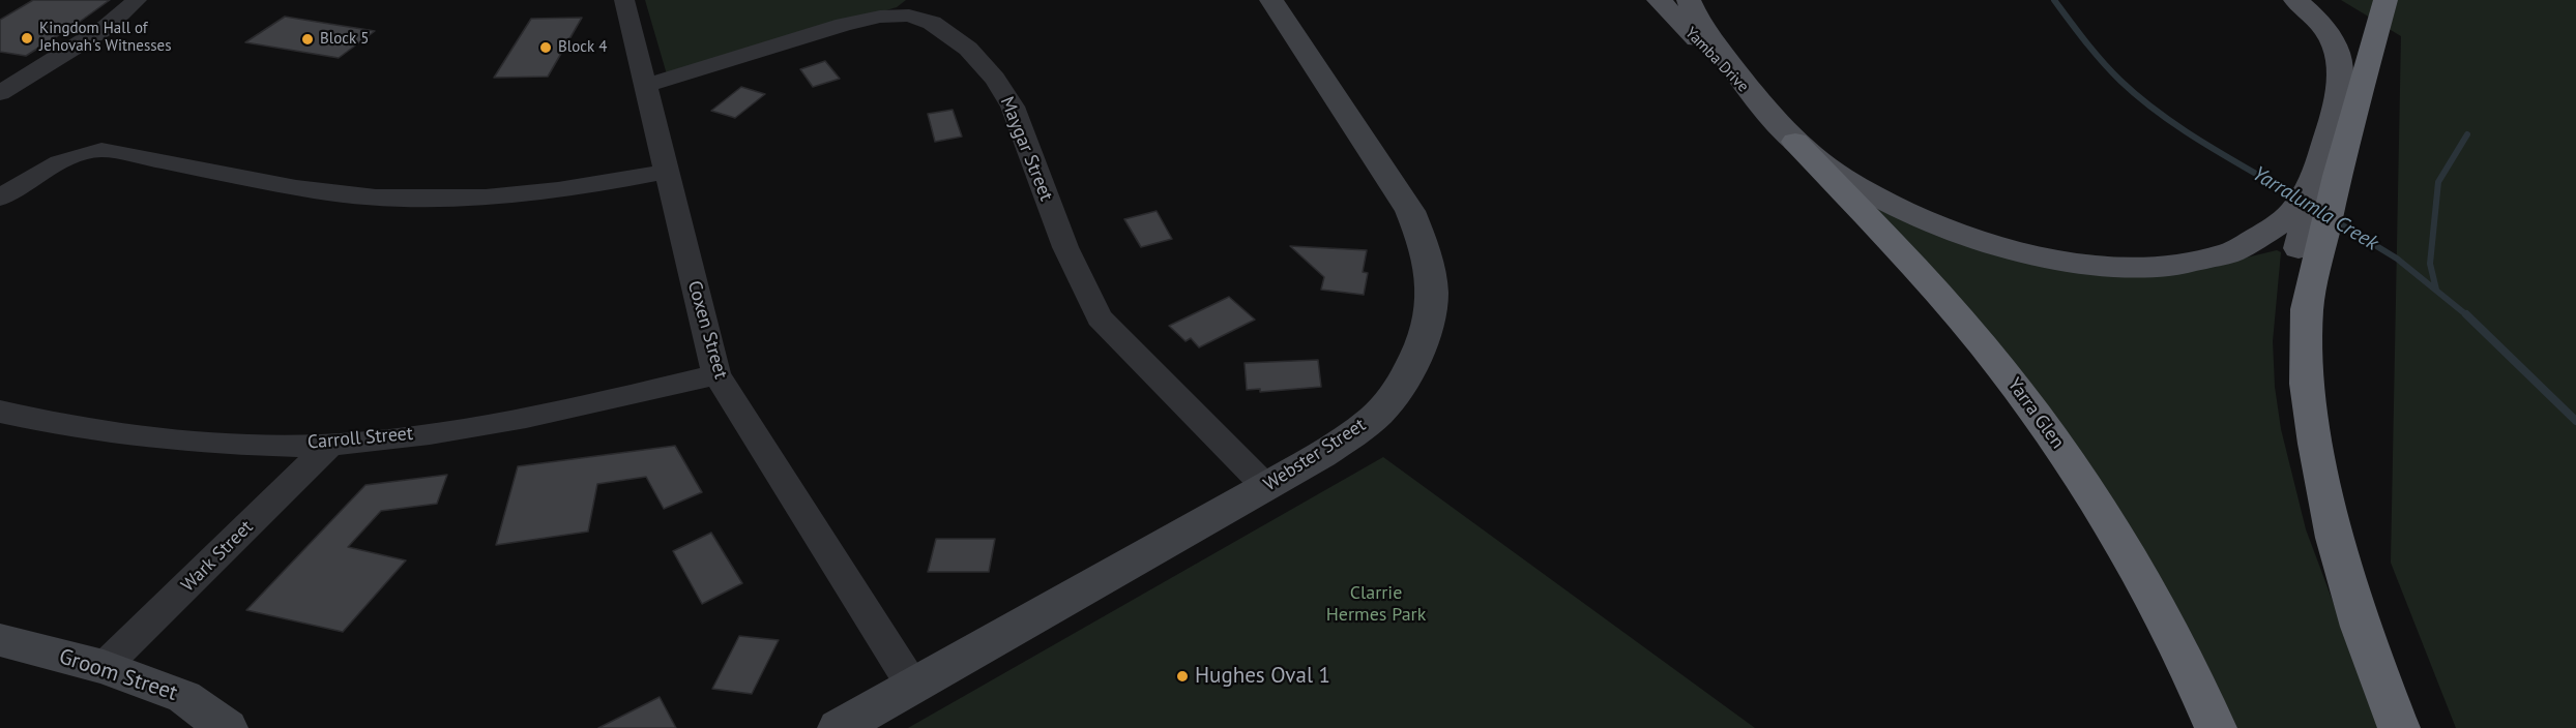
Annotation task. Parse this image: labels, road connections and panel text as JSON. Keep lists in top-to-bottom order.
{
  "streets": {
    "highway": ["Yarra Glen"],
    "main road": ["Yamba Drive"],
    "street": [
      "Maygar Street",
      "Coxen Street",
      "Carroll Street",
      "Webster Street",
      "Wark Street",
      "Groom Street"
    ]
  },
  "crossings": [
    ["Yamba Drive", "Yarra Glen"],
    ["Maygar Street", "Coxen Street"],
    ["Maygar Street", "Webster Street"],
    ["Coxen Street", "Carroll Street"],
    ["Coxen Street", "Webster Street"],
    ["Carroll Street", "Wark Street"],
    ["Wark Street", "Groom Street"]
  ],
  "water": ["Yarralumla Creek"],
  "parks": ["Clarrie Hermes Park"],
  "places": [
    "Kingdom Hall of Jehovah's Witnesses",
    "Block 5",
    "Block 4",
    "Hughes Oval 1"
  ]
}
